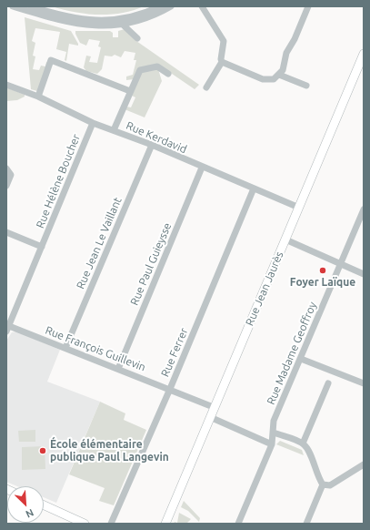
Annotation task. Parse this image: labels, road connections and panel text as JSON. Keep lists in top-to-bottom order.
{
  "streets": {
    "main road": ["Rue Jean Jaurès"],
    "street": [
      "Rue Kerdavid",
      "Rue Hélène Boucher",
      "Rue Jean Le Vaillant",
      "Rue Paul Guieysse",
      "Rue François Guillevin",
      "Rue Ferrer",
      "Rue Madame Geoffroy"
    ]
  },
  "crossings": [
    ["Rue Kerdavid", "Rue Hélène Boucher"],
    ["Rue Kerdavid", "Rue Jean Le Vaillant"],
    ["Rue Kerdavid", "Rue Paul Guieysse"],
    ["Rue Kerdavid", "Rue Jean Jaurès"],
    ["Rue Kerdavid", "Rue Ferrer"],
    ["Rue Hélène Boucher", "Rue François Guillevin"],
    ["Rue Jean Le Vaillant", "Rue François Guillevin"],
    ["Rue Paul Guieysse", "Rue François Guillevin"],
    ["Rue Jean Jaurès", "Rue François Guillevin"],
    ["Rue François Guillevin", "Rue Ferrer"]
  ],
  "places": ["Foyer Laïque", "École élémentaire publique Paul Langevin"],
  "north": "bottom right"
}
